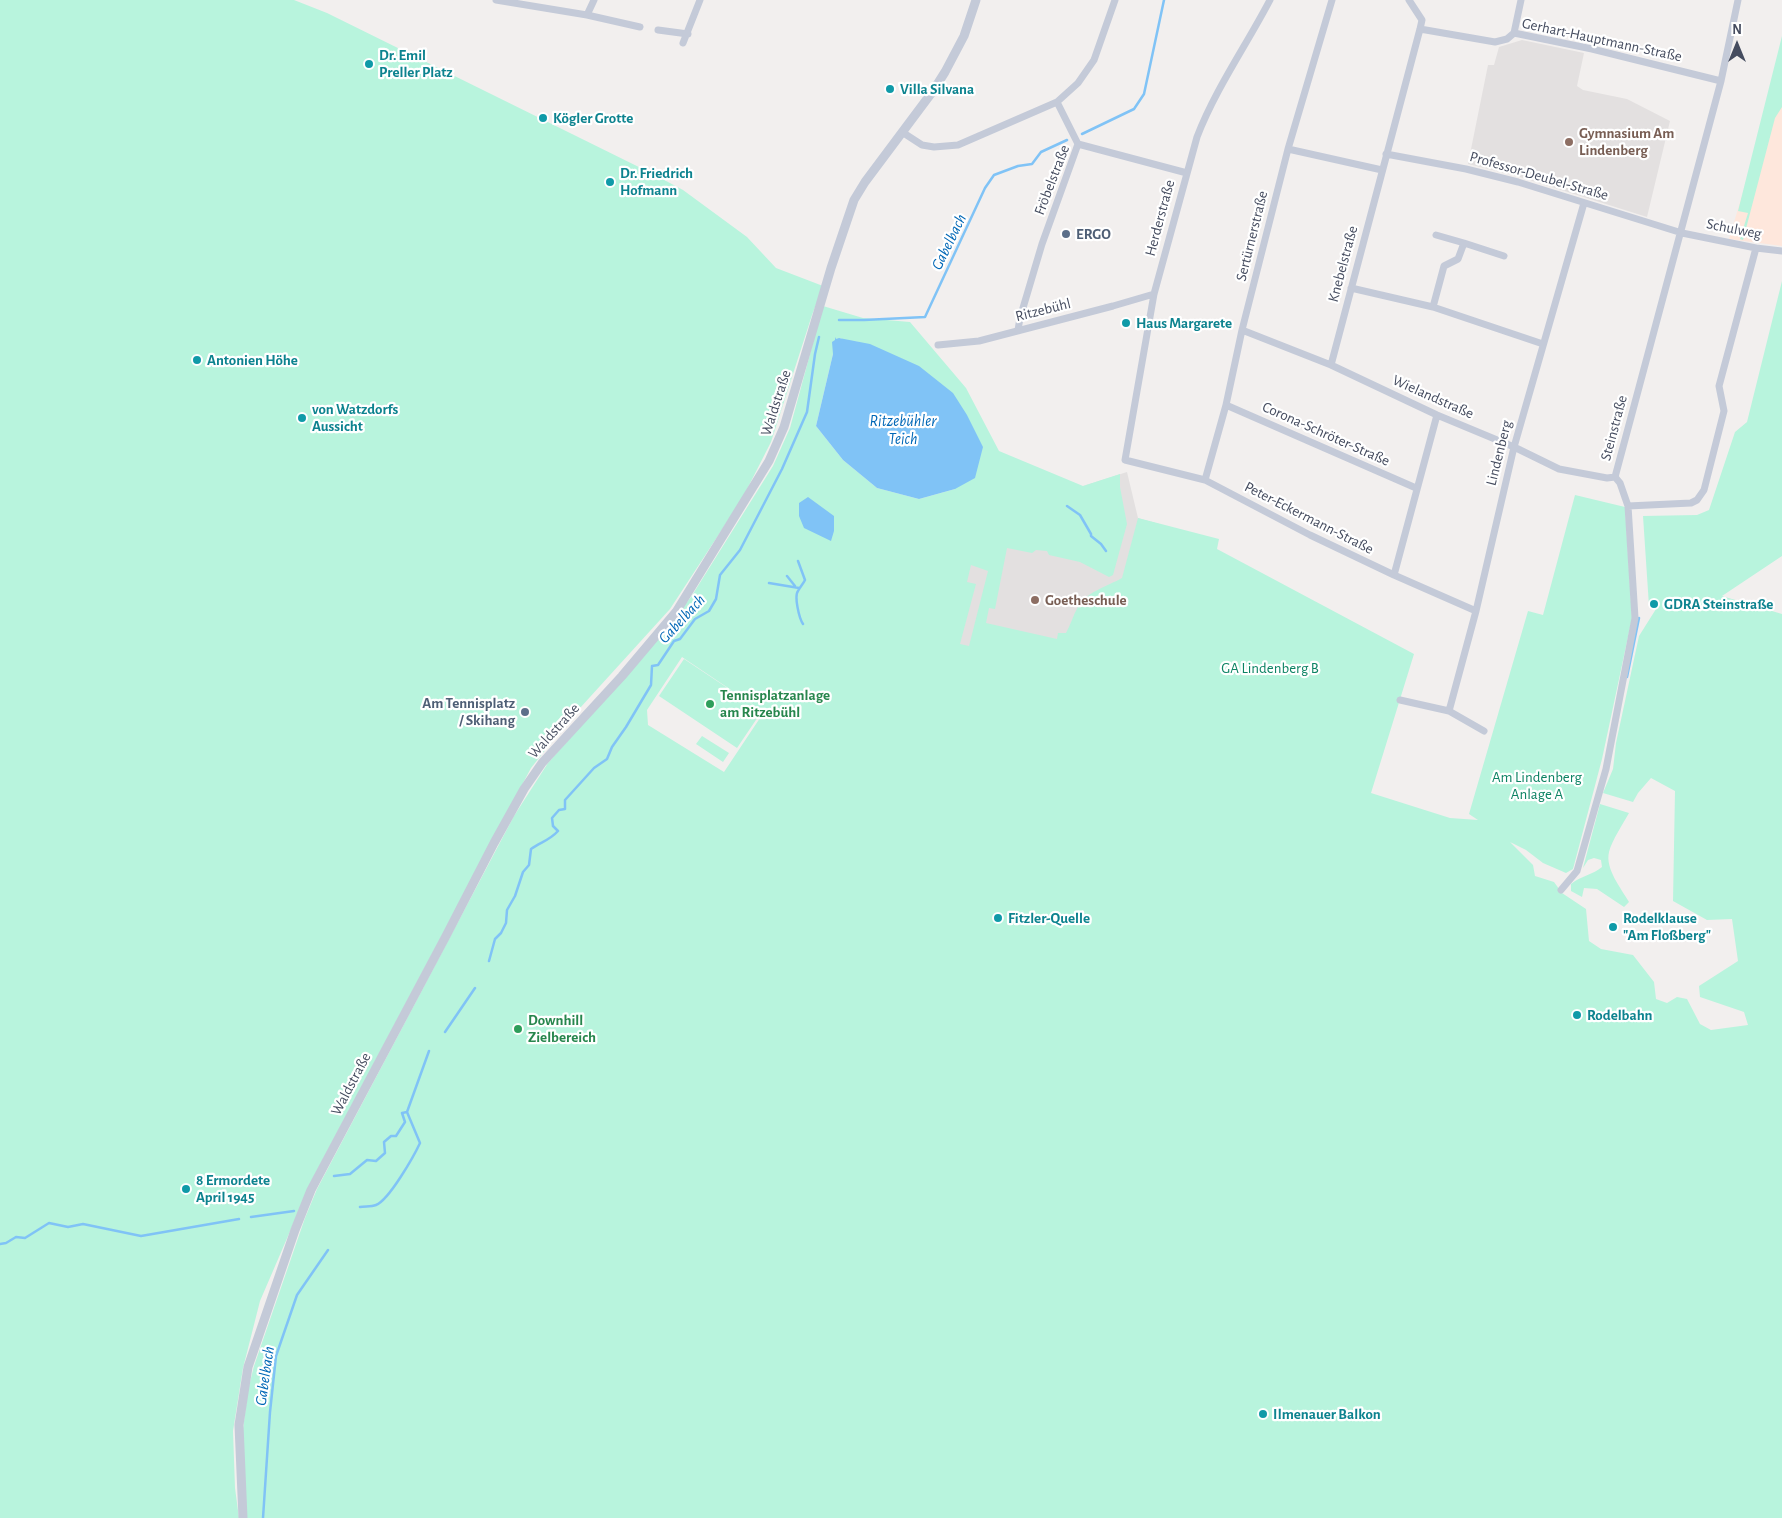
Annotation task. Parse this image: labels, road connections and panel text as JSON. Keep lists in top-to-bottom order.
{
  "streets": {
    "street": [
      "Gerhart-Hauptmann-Straße",
      "Professor-Deubel-Straße",
      "Fröbelstraße",
      "Herderstraße",
      "Schulweg",
      "Sertürnerstraße",
      "Knebelstraße",
      "Ritzebühl",
      "Wielandstraße",
      "Waldstraße",
      "Steinstraße",
      "Corona-Schröter-Straße",
      "Lindenberg",
      "Peter-Eckermann-Straße"
    ]
  },
  "crossings": [
    ["Gerhart-Hauptmann-Straße", "Knebelstraße"],
    ["Gerhart-Hauptmann-Straße", "Steinstraße"],
    ["Professor-Deubel-Straße", "Schulweg"],
    ["Professor-Deubel-Straße", "Knebelstraße"],
    ["Professor-Deubel-Straße", "Steinstraße"],
    ["Professor-Deubel-Straße", "Lindenberg"],
    ["Fröbelstraße", "Herderstraße"],
    ["Fröbelstraße", "Ritzebühl"],
    ["Herderstraße", "Ritzebühl"],
    ["Herderstraße", "Peter-Eckermann-Straße"],
    ["Schulweg", "Steinstraße"],
    ["Sertürnerstraße", "Wielandstraße"],
    ["Sertürnerstraße", "Corona-Schröter-Straße"],
    ["Sertürnerstraße", "Peter-Eckermann-Straße"],
    ["Knebelstraße", "Wielandstraße"],
    ["Wielandstraße", "Steinstraße"],
    ["Wielandstraße", "Lindenberg"],
    ["Lindenberg", "Peter-Eckermann-Straße"]
  ],
  "water": ["Gabelbach", "Ritzebühler Teich"],
  "parks": ["GA Lindenberg B", "Am Lindenberg Anlage A"],
  "places": [
    "Dr. Emil Preller Platz",
    "Villa Silvana",
    "Kögler Grotte",
    "Gymnasium Am Lindenberg",
    "Dr. Friedrich Hofmann",
    "ERGO",
    "Haus Margarete",
    "Antonien Höhe",
    "von Watzdorfs Aussicht",
    "Goetheschule",
    "GDRA Steinstraße",
    "Tennisplatzanlage am Ritzebühl",
    "Am Tennisplatz / Skihang",
    "Fitzler-Quelle",
    "Rodelklause \"Am Floßberg\"",
    "Rodelbahn",
    "Downhill Zielbereich",
    "8 Ermordete April 1945",
    "Ilmenauer Balkon"
  ],
  "north": "top"
}
